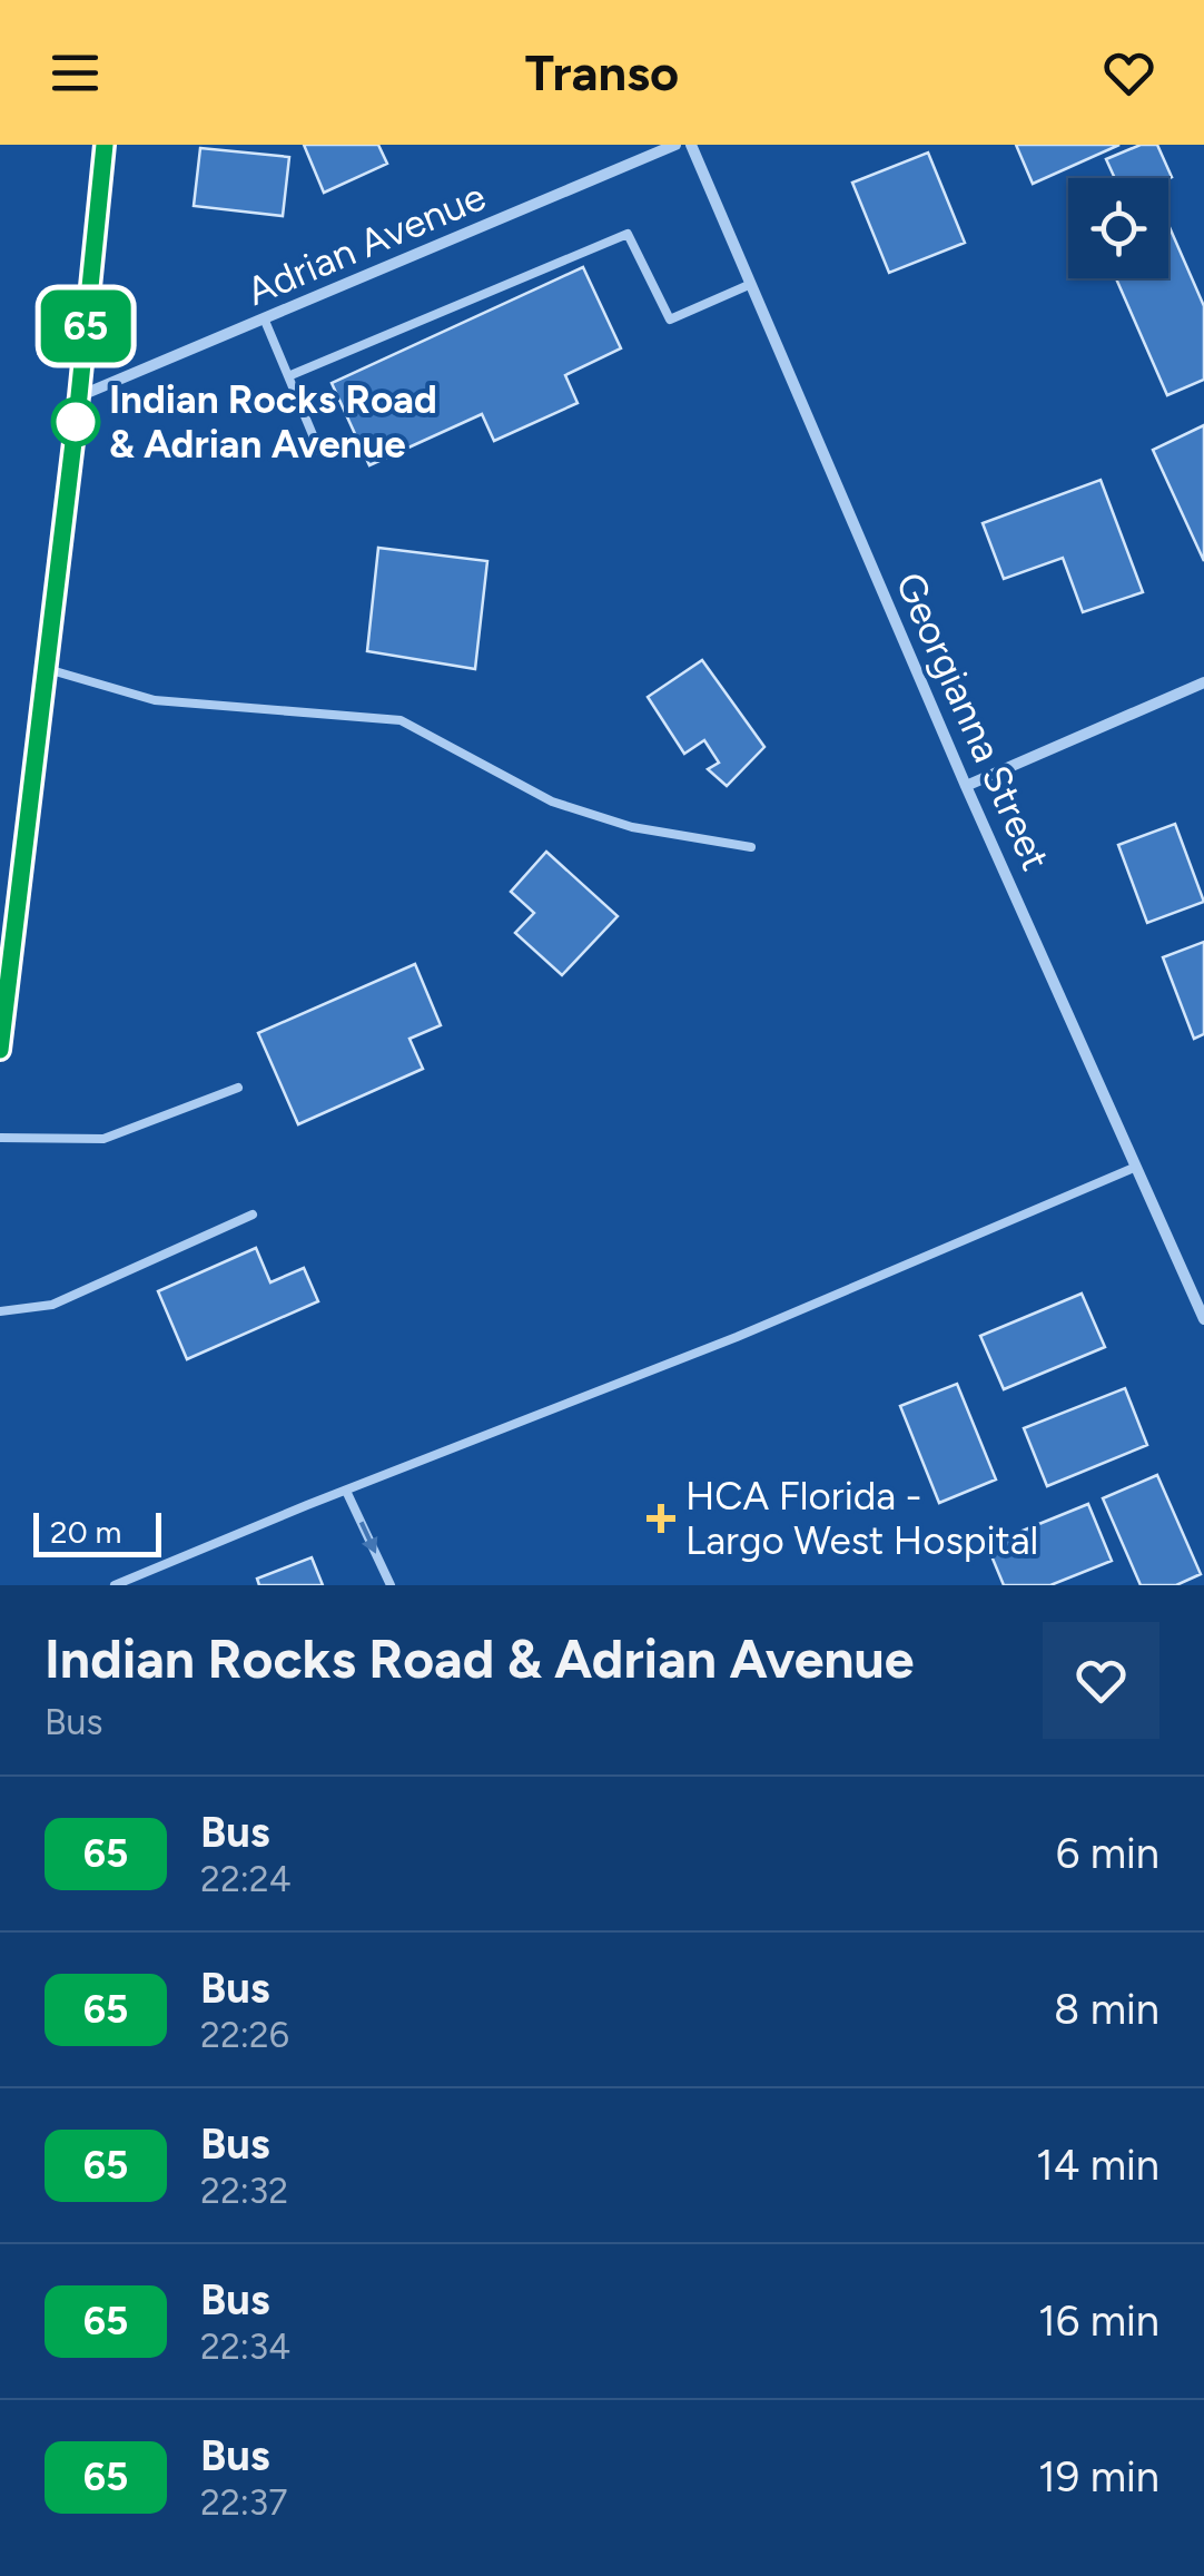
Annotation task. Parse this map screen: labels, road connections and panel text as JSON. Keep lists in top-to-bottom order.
{
  "streets": {
    "street": ["Adrian Avenue", "Georgianna Street"]
  },
  "places": {
    "other": ["Indian Rocks Road & Adrian Avenue"],
    "health": ["HCA Florida - Largo West Hospital"]
  },
  "lines": ["bus line 65"],
  "scale_bar": "20 m",
  "page": {
    "header": "Transo",
    "on_map": "65",
    "scale": "20 m",
    "heading": ["Indian Rocks Road & Adrian Avenue", "Bus"],
    "list": [
      {
        "mark": "65",
        "name": "Bus",
        "note": "22:24",
        "value": "6 min"
      },
      {
        "mark": "65",
        "name": "Bus",
        "note": "22:26",
        "value": "8 min"
      },
      {
        "mark": "65",
        "name": "Bus",
        "note": "22:32",
        "value": "14 min"
      },
      {
        "mark": "65",
        "name": "Bus",
        "note": "22:34",
        "value": "16 min"
      },
      {
        "mark": "65",
        "name": "Bus",
        "note": "22:37",
        "value": "19 min"
      }
    ]
  }
}
